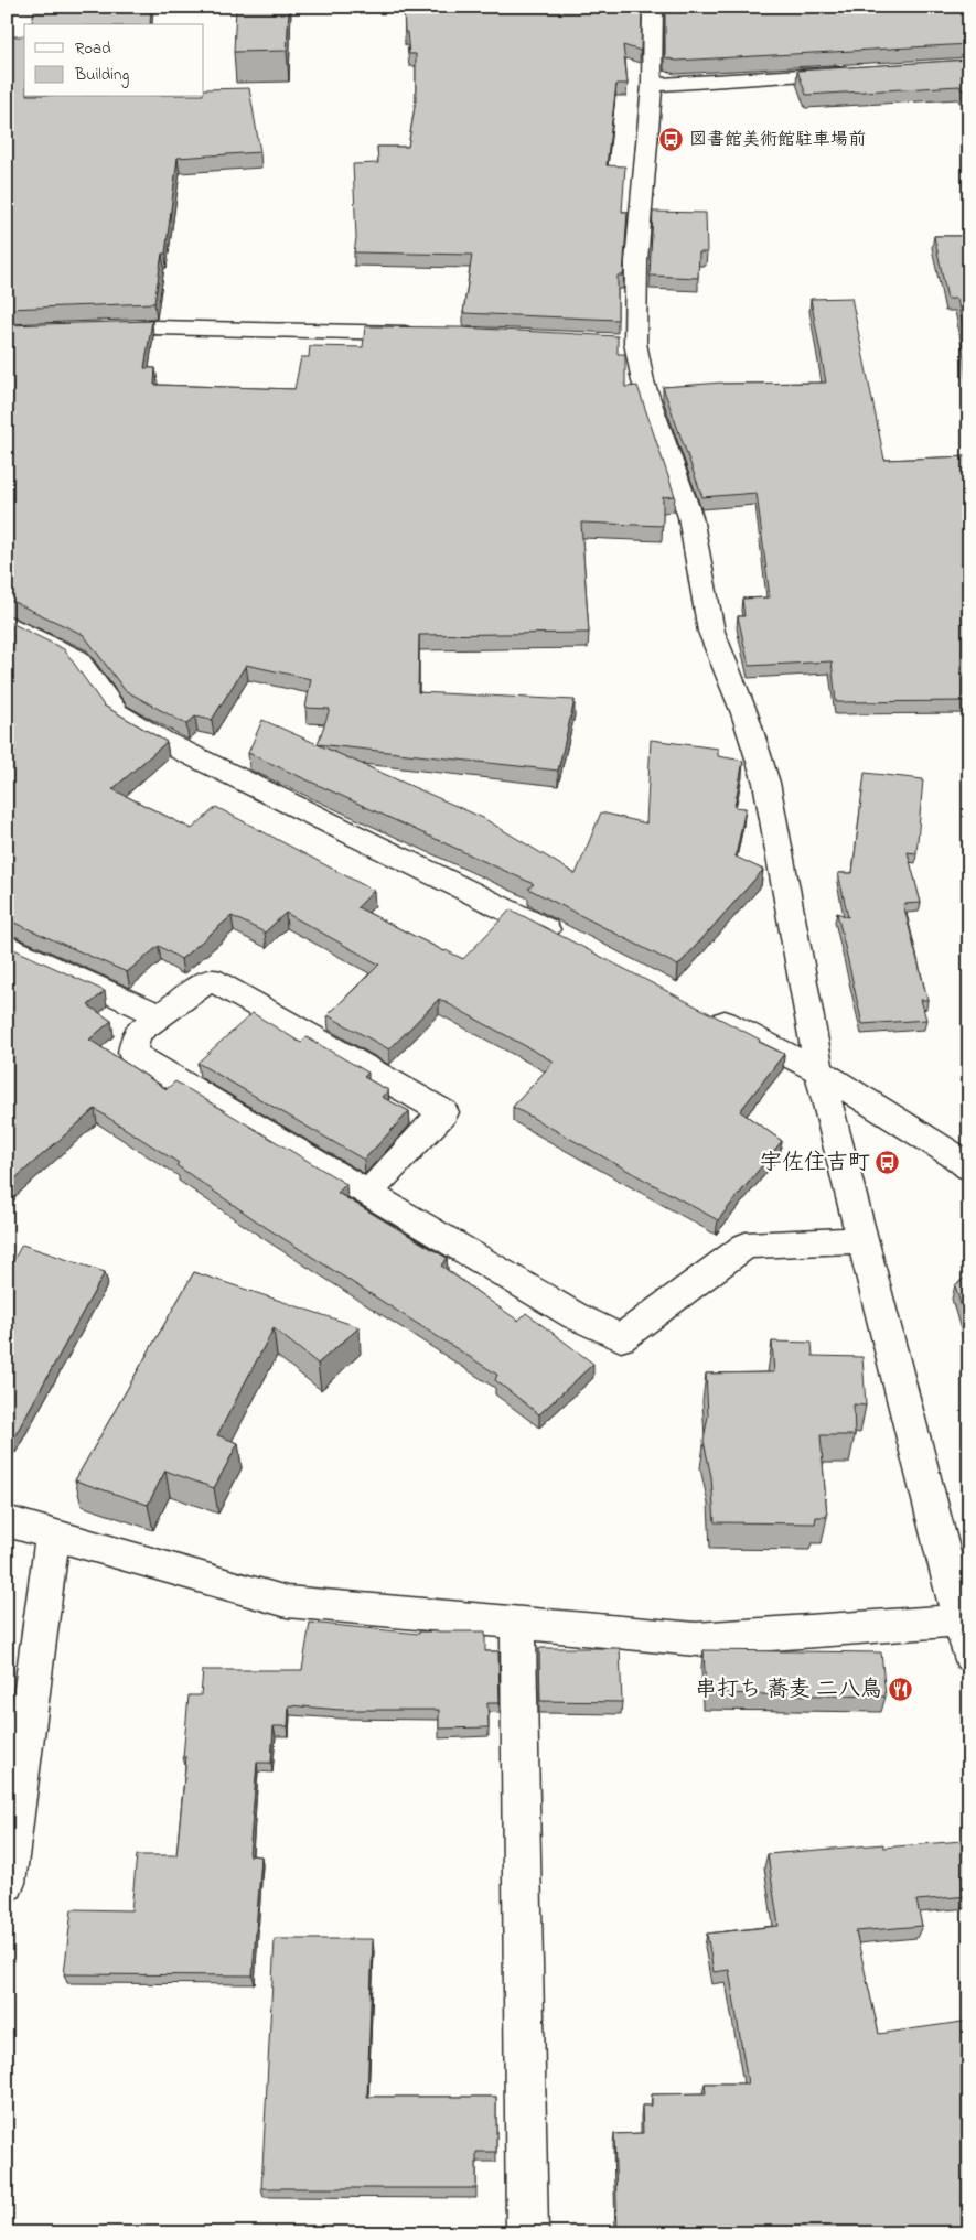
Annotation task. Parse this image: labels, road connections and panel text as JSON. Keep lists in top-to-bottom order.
{
  "places": {
    "bus stop": ["図書館美術館駐車場前", "宇佐住吉町"],
    "restaurant": ["串打ち 蕎麦 二八鳥"]
  },
  "legend": ["Road", "Building"]
}
